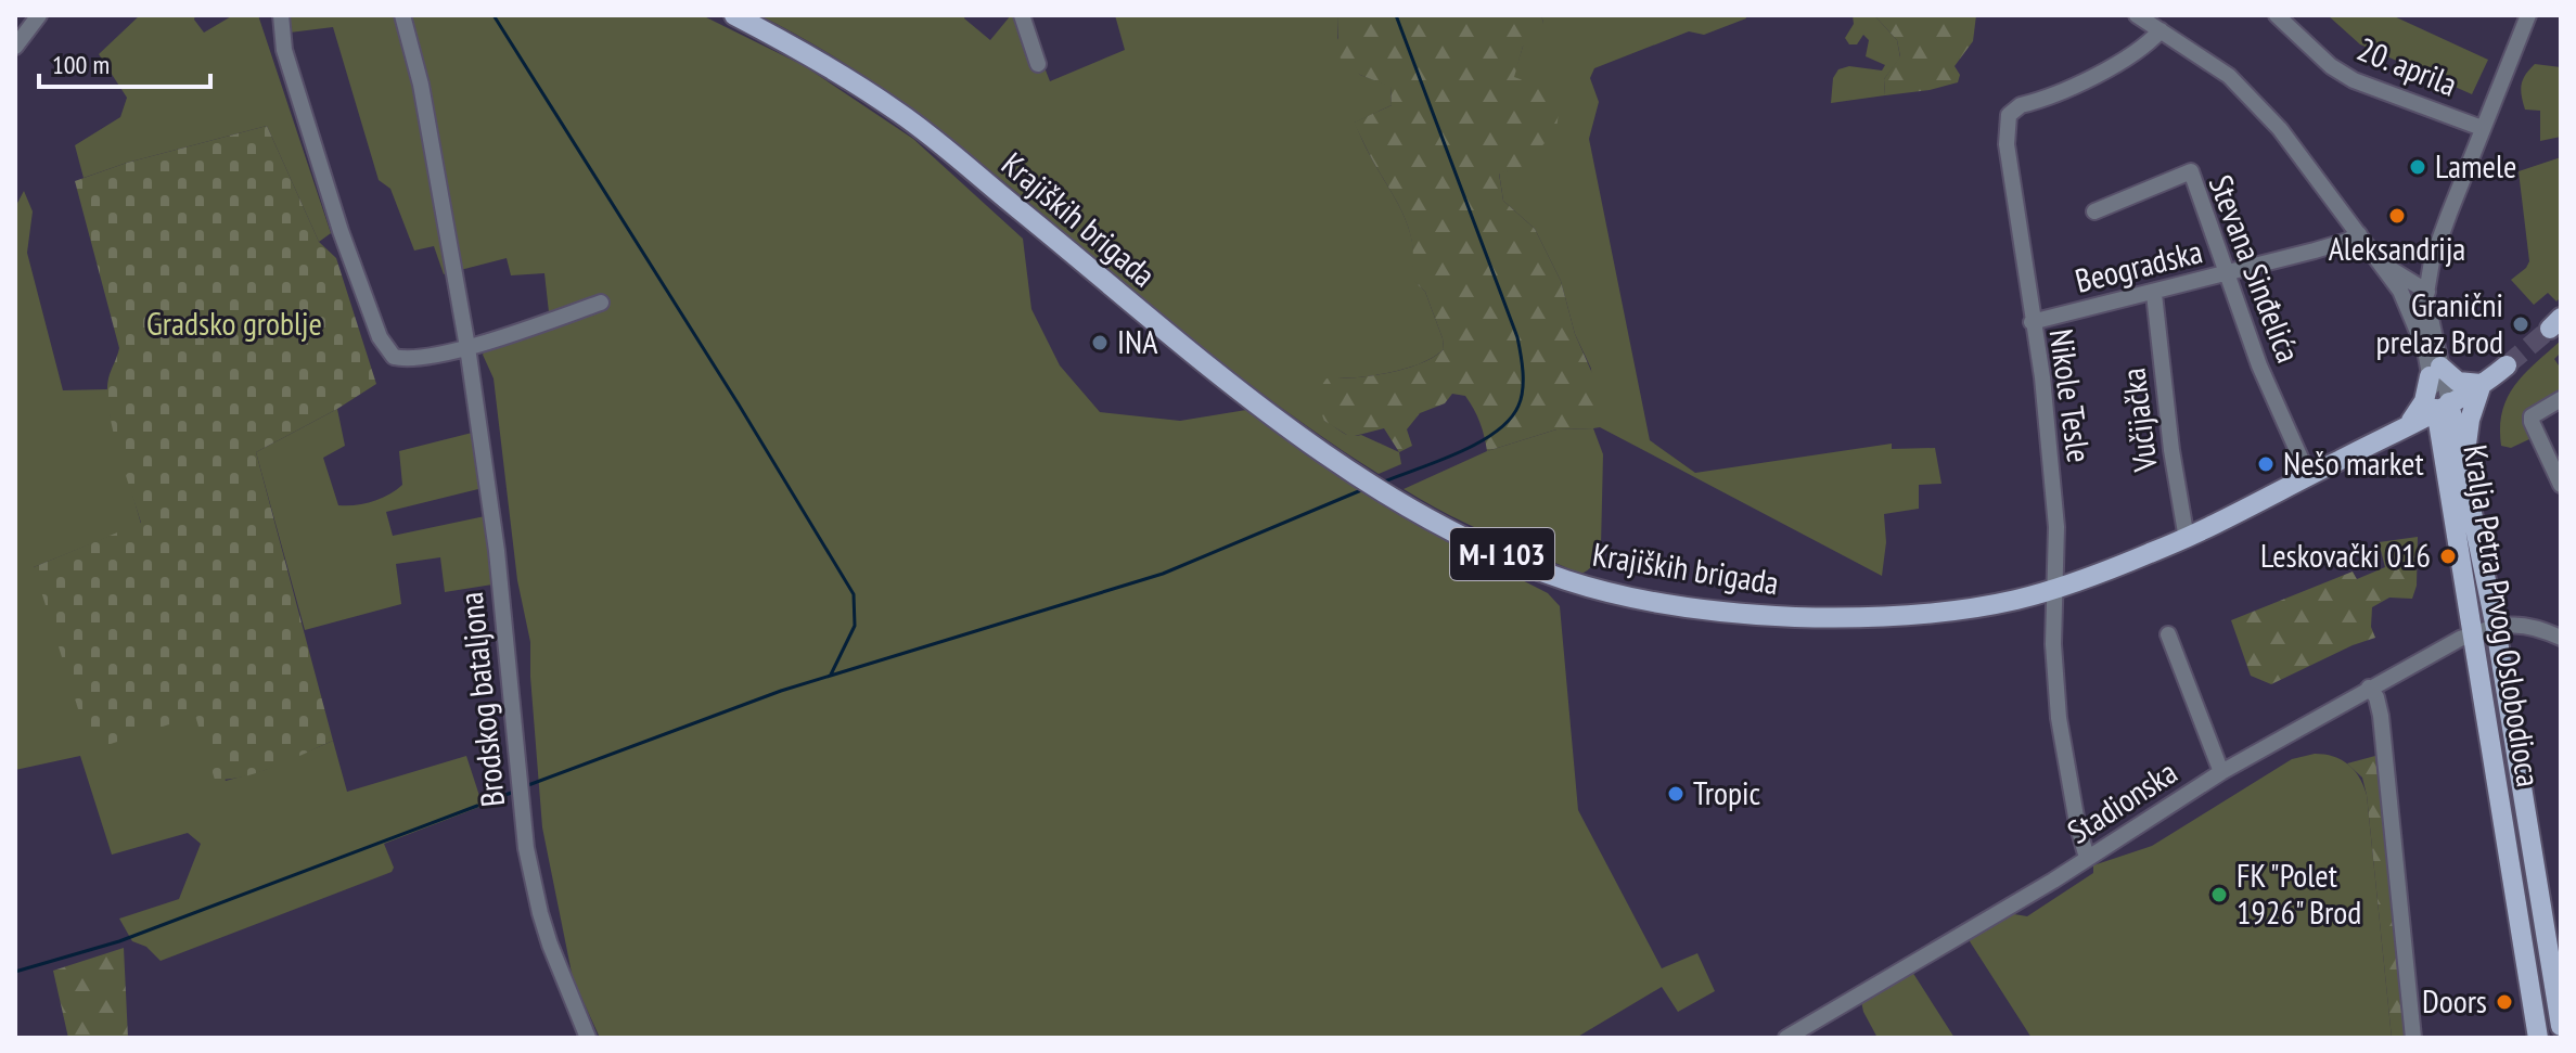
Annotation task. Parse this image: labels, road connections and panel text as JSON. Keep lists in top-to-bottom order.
{
  "streets": {
    "main road": ["Krajiških brigada", "M-I 103", "Kralja Petra Prvog Oslobodioca"],
    "street": [
      "20. aprila",
      "Beogradska",
      "Stevana Sinđelića",
      "Nikole Tesle",
      "Vučijačka",
      "Brodskog bataljona",
      "Stadionska"
    ]
  },
  "crossings": [
    ["Krajiških brigada", "Stevana Sinđelića"],
    ["Krajiških brigada", "Nikole Tesle"],
    ["Krajiških brigada", "Vučijačka"],
    ["Krajiških brigada", "M-I 103"],
    ["Krajiških brigada", "Kralja Petra Prvog Oslobodioca"],
    ["Beogradska", "Stevana Sinđelića"],
    ["Beogradska", "Nikole Tesle"],
    ["Beogradska", "Vučijačka"],
    ["Nikole Tesle", "Stadionska"],
    ["M-I 103", "Kralja Petra Prvog Oslobodioca"],
    ["Kralja Petra Prvog Oslobodioca", "Stadionska"]
  ],
  "parks": ["Gradsko groblje"],
  "places": [
    "Lamele",
    "Aleksandrija",
    "Granični prelaz Brod",
    "INA",
    "Nešo market",
    "Leskovački 016",
    "Tropic",
    "FK \"Polet 1926\" Brod",
    "Doors"
  ],
  "scale_bar": "100 m"
}
